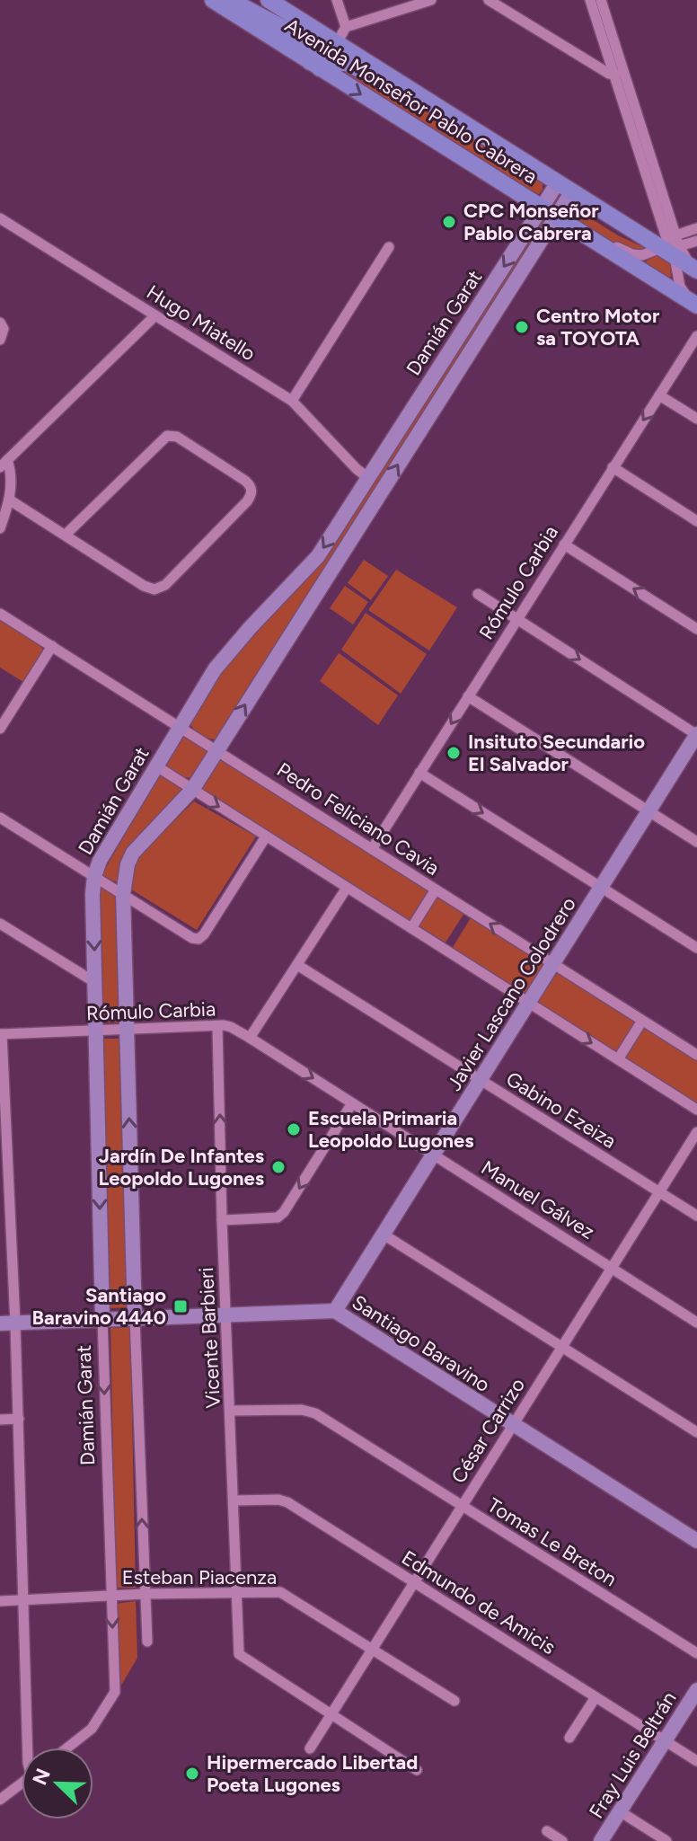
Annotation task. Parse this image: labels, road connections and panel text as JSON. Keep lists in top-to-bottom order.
{
  "streets": {
    "main road": [
      "Avenida Monseñor Pablo Cabrera",
      "Damián Garat",
      "Javier Lascano Colodrero",
      "Santiago Baravino",
      "Fray Luis Beltrán"
    ],
    "street": [
      "Hugo Miatello",
      "Rómulo Carbia",
      "Pedro Feliciano Cavia",
      "Gabino Ezeiza",
      "Manuel Gálvez",
      "Vicente Barbieri",
      "César Carrizo",
      "Tomas Le Breton",
      "Esteban Piacenza",
      "Edmundo de Amicis"
    ]
  },
  "crossings": [
    ["Avenida Monseñor Pablo Cabrera", "Damián Garat"],
    ["Hugo Miatello", "Damián Garat"],
    ["Damián Garat", "Rómulo Carbia"],
    ["Damián Garat", "Pedro Feliciano Cavia"],
    ["Damián Garat", "Santiago Baravino"],
    ["Damián Garat", "Esteban Piacenza"],
    ["Rómulo Carbia", "Pedro Feliciano Cavia"],
    ["Rómulo Carbia", "Manuel Gálvez"],
    ["Rómulo Carbia", "Vicente Barbieri"],
    ["Pedro Feliciano Cavia", "Javier Lascano Colodrero"],
    ["Javier Lascano Colodrero", "Gabino Ezeiza"],
    ["Javier Lascano Colodrero", "Manuel Gálvez"],
    ["Javier Lascano Colodrero", "Santiago Baravino"],
    ["Gabino Ezeiza", "César Carrizo"],
    ["Manuel Gálvez", "César Carrizo"],
    ["Vicente Barbieri", "Santiago Baravino"],
    ["Vicente Barbieri", "César Carrizo"],
    ["Vicente Barbieri", "Tomas Le Breton"],
    ["Vicente Barbieri", "Esteban Piacenza"],
    ["Vicente Barbieri", "Edmundo de Amicis"],
    ["Santiago Baravino", "César Carrizo"],
    ["César Carrizo", "Tomas Le Breton"],
    ["César Carrizo", "Esteban Piacenza"],
    ["César Carrizo", "Edmundo de Amicis"],
    ["Edmundo de Amicis", "Fray Luis Beltrán"]
  ],
  "places": {
    "other": [
      "CPC Monseñor Pablo Cabrera",
      "Centro Motor sa TOYOTA",
      "Insituto Secundario El Salvador",
      "Escuela Primaria Leopoldo Lugones",
      "Jardín De Infantes Leopoldo Lugones",
      "Hipermercado Libertad Poeta Lugones"
    ],
    "transit": ["Santiago Baravino 4440"]
  },
  "north": "top left"
}
